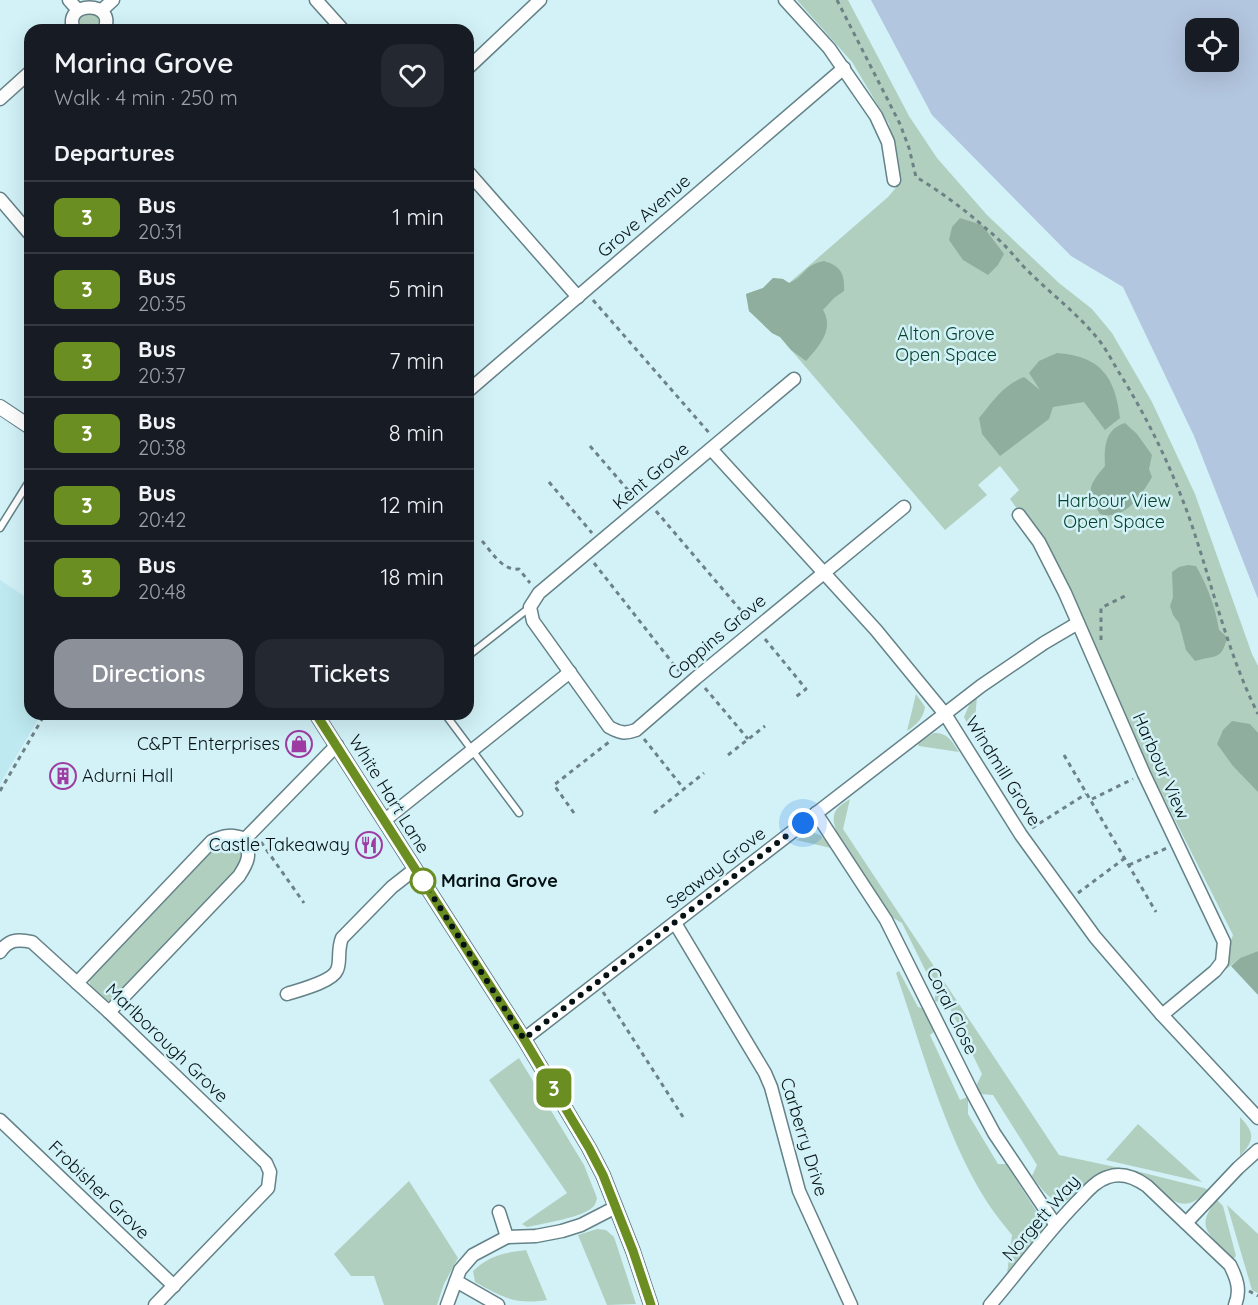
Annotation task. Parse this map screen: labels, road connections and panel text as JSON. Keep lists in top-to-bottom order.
{
  "streets": {
    "street": [
      "Grove Avenue",
      "Kent Grove",
      "Coppins Grove",
      "Harbour View",
      "Windmill Grove",
      "White Hart Lane",
      "Seaway Grove",
      "Coral Close",
      "Marlborough Grove",
      "Carberry Drive",
      "Frobisher Grove",
      "Norgett Way"
    ]
  },
  "crossings": [
    ["Kent Grove", "Windmill Grove"],
    ["Coppins Grove", "Windmill Grove"],
    ["Harbour View", "Windmill Grove"],
    ["Harbour View", "Seaway Grove"],
    ["Windmill Grove", "Seaway Grove"],
    ["White Hart Lane", "Seaway Grove"],
    ["Seaway Grove", "Coral Close"],
    ["Seaway Grove", "Carberry Drive"],
    ["Coral Close", "Norgett Way"],
    ["Marlborough Grove", "Frobisher Grove"]
  ],
  "parks": ["Alton Grove Open Space", "Harbour View Open Space"],
  "places": {
    "shop": ["C&PT Enterprises"],
    "building": ["Adurni Hall"],
    "restaurant": ["Castle Takeaway"],
    "other": ["Marina Grove"]
  },
  "lines": ["bus line 3"],
  "page": {
    "on_map": "3",
    "heading": [
      ["Marina Grove", "Walk · 4 min · 250 m"],
      "Departures"
    ],
    "list": [
      {
        "mark": "3",
        "name": "Bus",
        "note": "20:31",
        "value": "1 min"
      },
      {
        "mark": "3",
        "name": "Bus",
        "note": "20:35",
        "value": "5 min"
      },
      {
        "mark": "3",
        "name": "Bus",
        "note": "20:37",
        "value": "7 min"
      },
      {
        "mark": "3",
        "name": "Bus",
        "note": "20:38",
        "value": "8 min"
      },
      {
        "mark": "3",
        "name": "Bus",
        "note": "20:42",
        "value": "12 min"
      },
      {
        "mark": "3",
        "name": "Bus",
        "note": "20:48",
        "value": "18 min"
      }
    ],
    "buttons": ["Directions", "Tickets"]
  }
}
